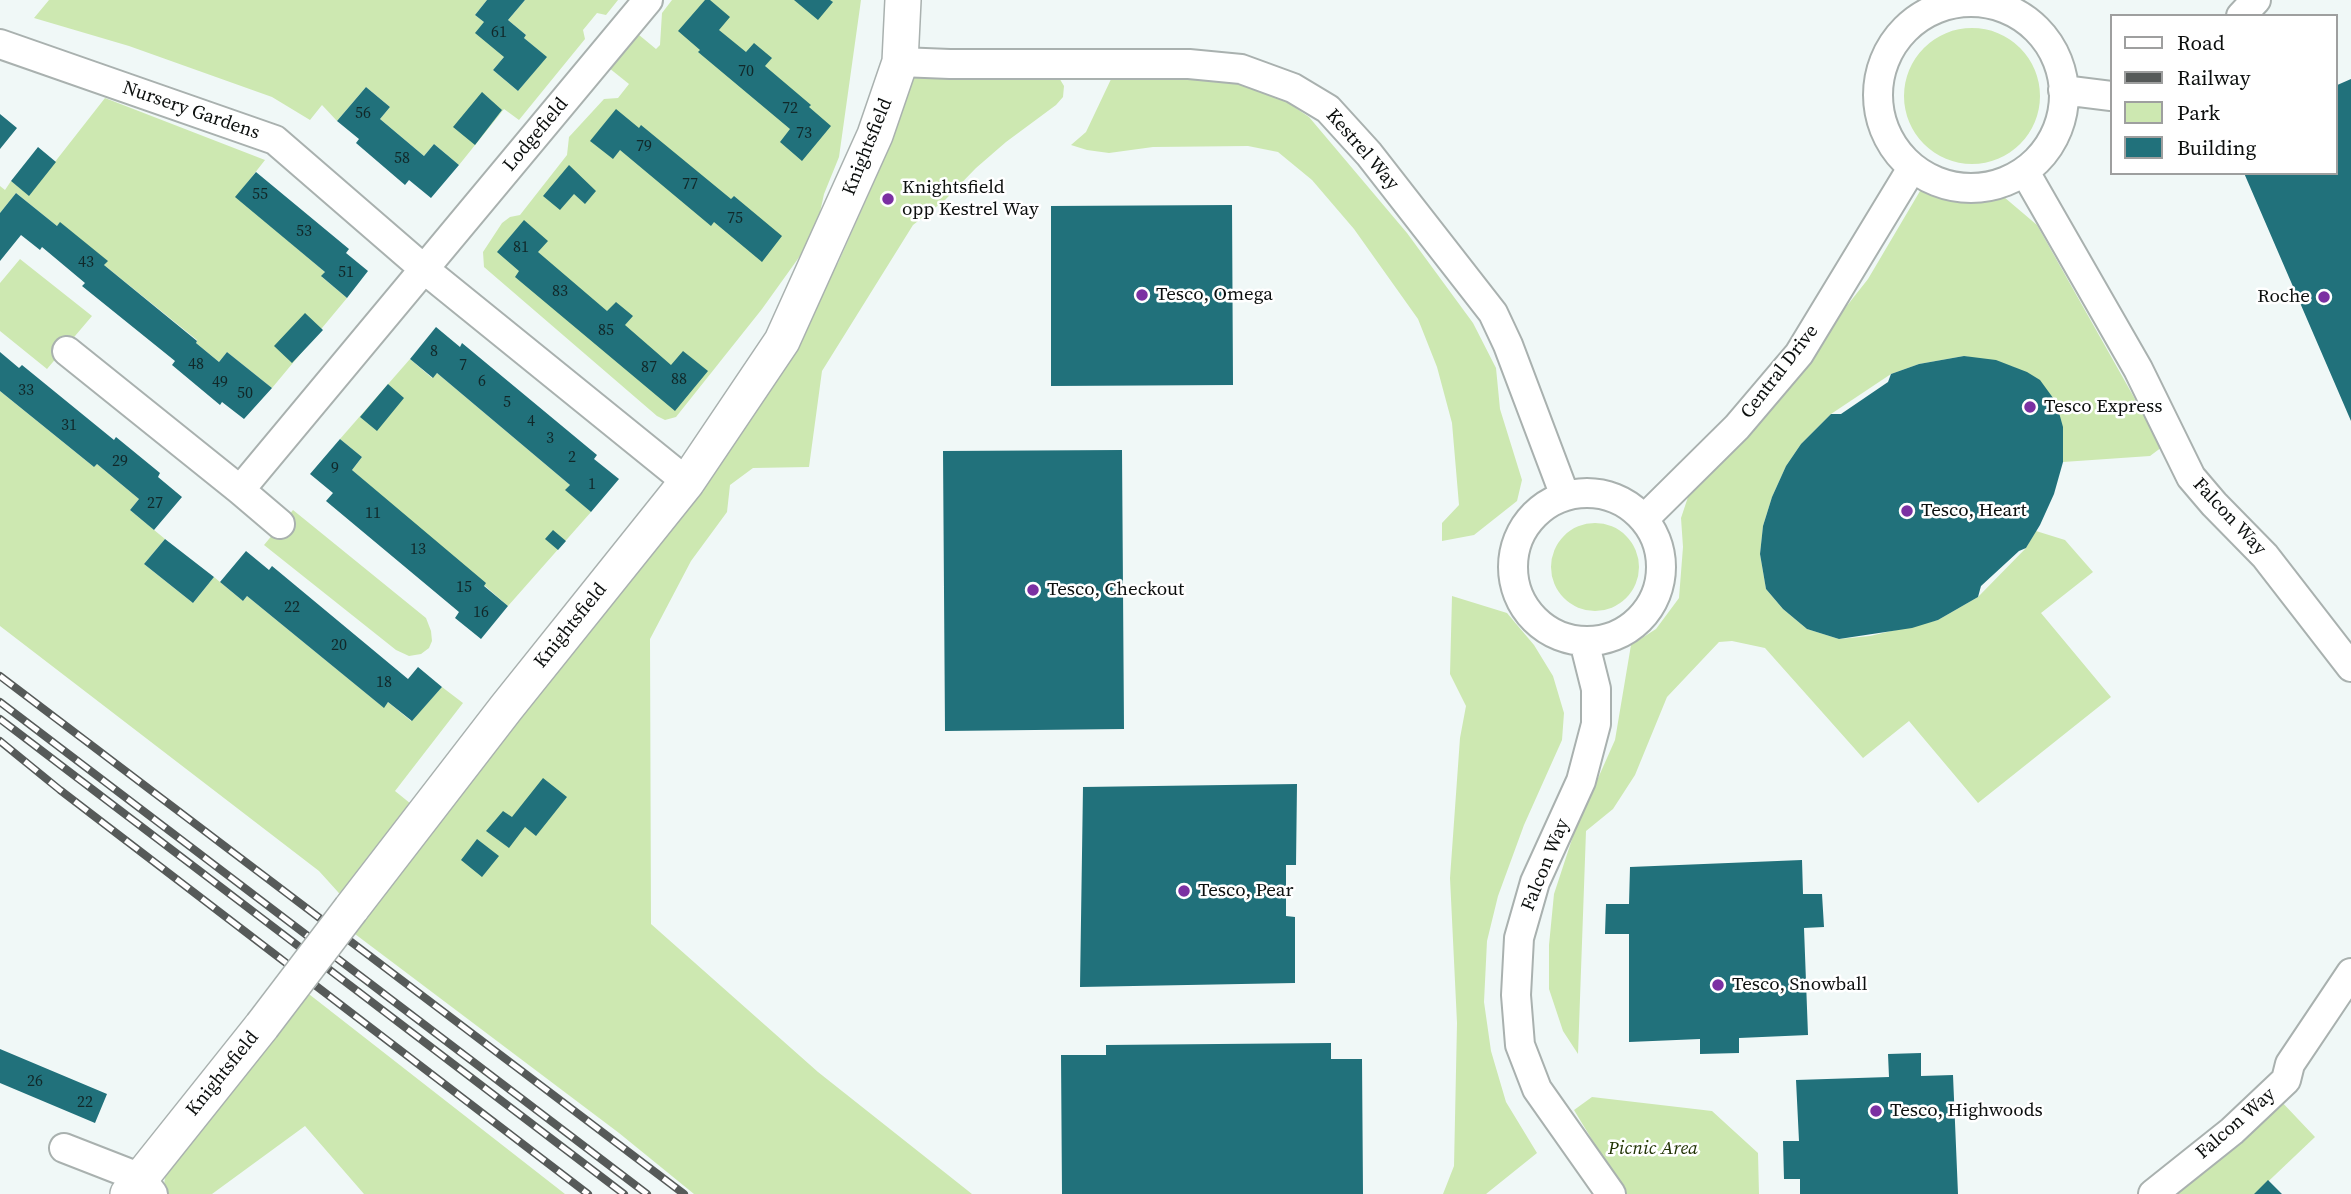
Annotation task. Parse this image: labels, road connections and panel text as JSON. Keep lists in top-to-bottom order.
{
  "streets": {
    "street": [
      "Nursery Gardens",
      "Lodgefield",
      "Knightsfield",
      "Kestrel Way",
      "Central Drive",
      "Falcon Way"
    ]
  },
  "crossings": [
    ["Nursery Gardens", "Lodgefield"],
    ["Knightsfield", "Kestrel Way"],
    ["Kestrel Way", "Central Drive"],
    ["Kestrel Way", "Falcon Way"],
    ["Central Drive", "Falcon Way"]
  ],
  "parks": ["Picnic Area"],
  "places": [
    "Knightsfield opp Kestrel Way",
    "Tesco, Omega",
    "Roche",
    "Tesco Express",
    "Tesco, Heart",
    "Tesco, Checkout",
    "Tesco, Pear",
    "Tesco, Snowball",
    "Tesco, Highwoods"
  ],
  "house_numbers": [
    "61",
    "70",
    "72",
    "56",
    "73",
    "79",
    "58",
    "77",
    "55",
    "75",
    "53",
    "81",
    "43",
    "51",
    "83",
    "85",
    "8",
    "48",
    "7",
    "87",
    "88",
    "6",
    "49",
    "33",
    "50",
    "5",
    "4",
    "31",
    "3",
    "2",
    "29",
    "9",
    "1",
    "27",
    "11",
    "13",
    "15",
    "22",
    "16",
    "20",
    "18",
    "26",
    "22"
  ],
  "legend": [
    "Road",
    "Railway",
    "Park",
    "Building"
  ]
}
